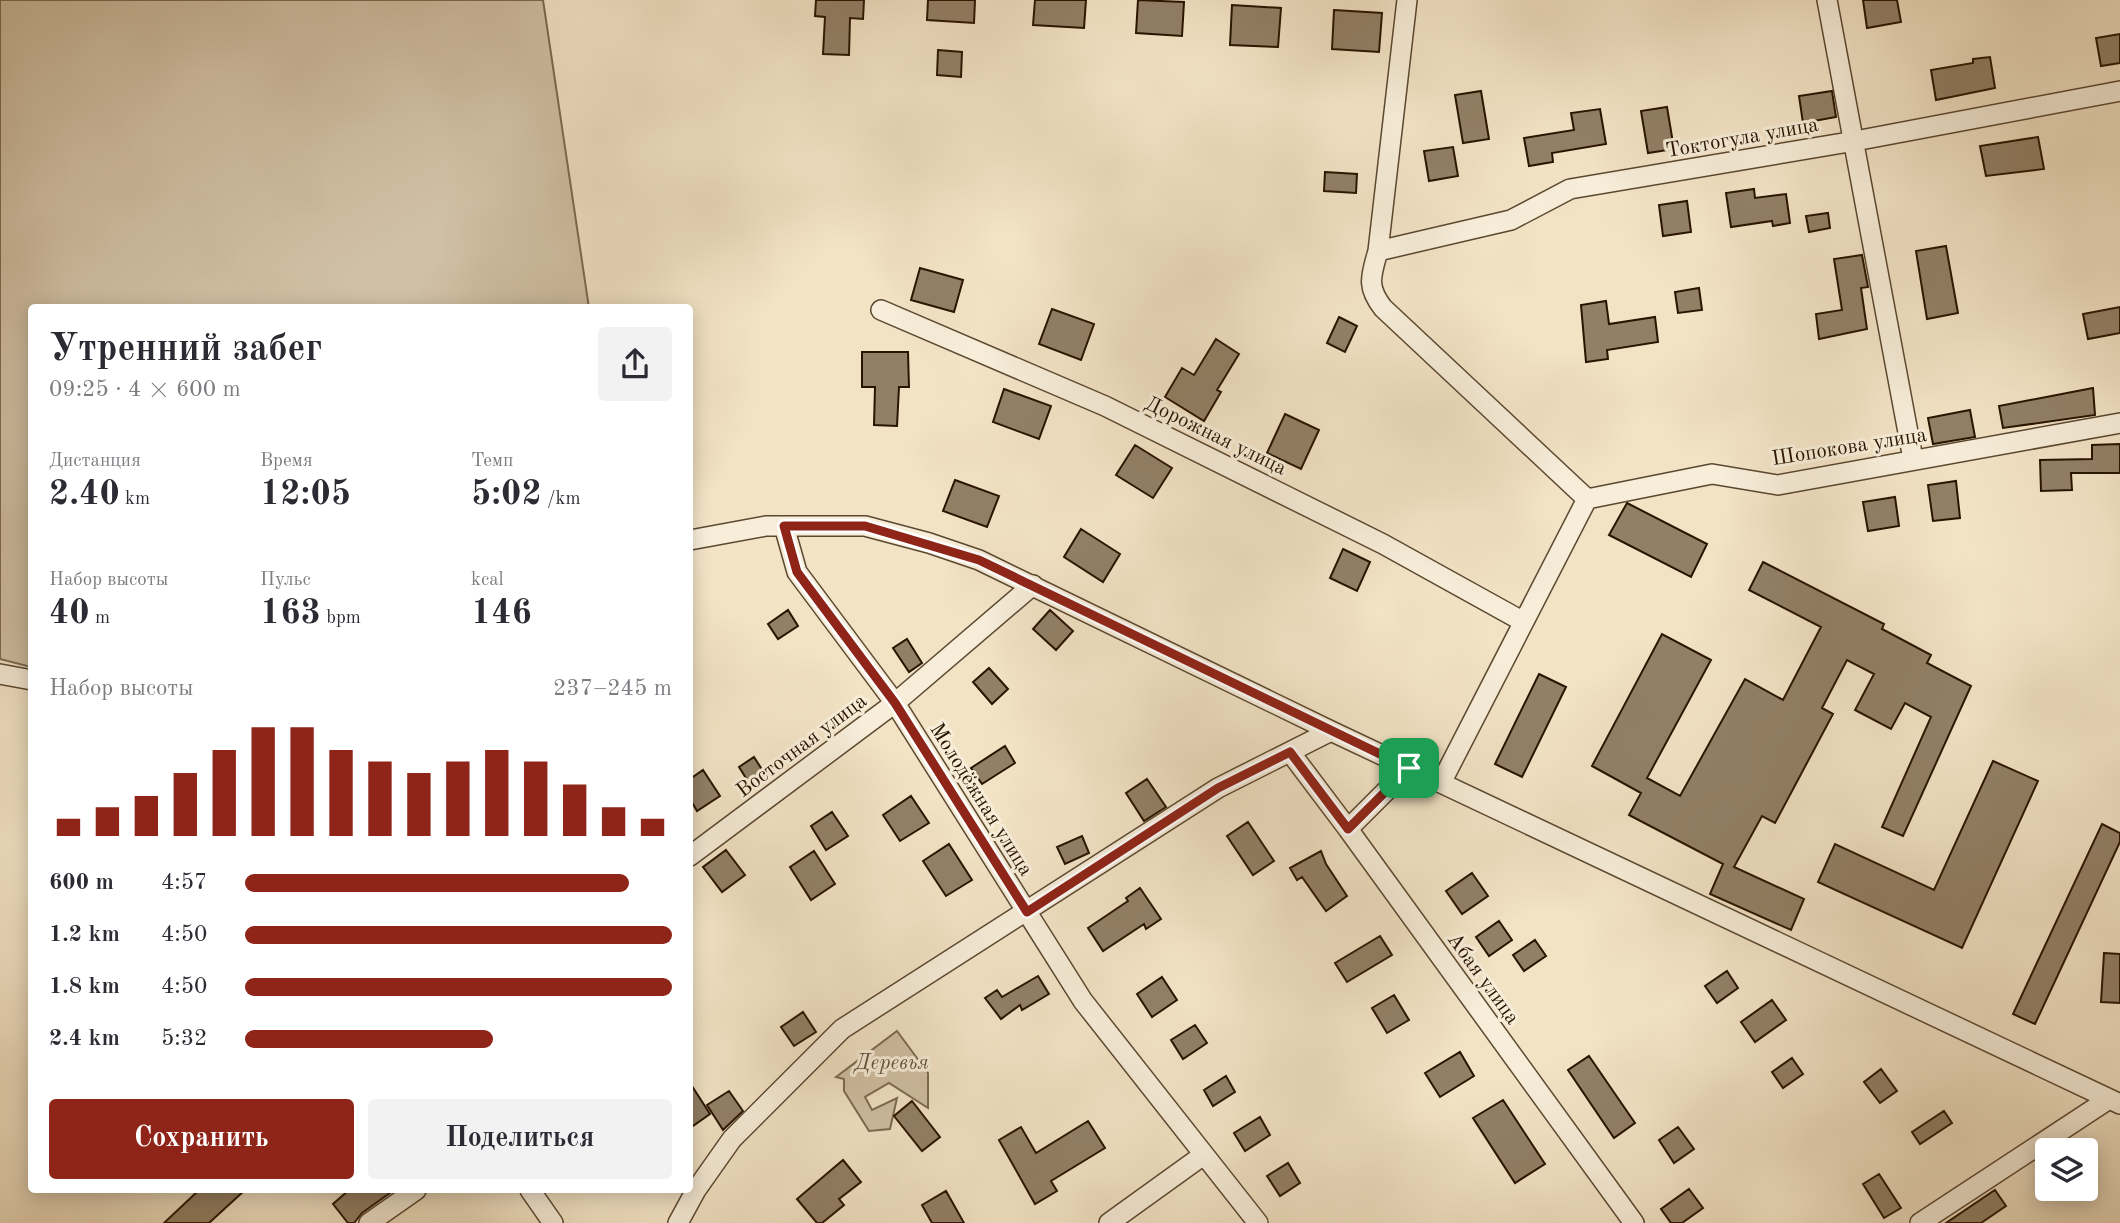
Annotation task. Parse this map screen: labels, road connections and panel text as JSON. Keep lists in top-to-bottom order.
{
  "streets": {
    "street": [
      "Токтогула улица",
      "Дорожная улица",
      "Шопокова улица",
      "Восточная улица",
      "Молодёжная улица",
      "Абая улица"
    ]
  },
  "crossings": [
    ["Восточная улица", "Молодёжная улица"]
  ],
  "parks": ["Деревья"],
  "page": {
    "heading": ["Утренний забег", "09:25 · 4 × 600 m"],
    "stats": [
      ["Дистанция", "2.40 km"],
      ["Время", "12:05"],
      ["Темп", "5:02 /km"],
      ["Набор высоты", "40 m"],
      ["Пульс", "163 bpm"],
      ["kcal", "146"]
    ],
    "chart": ["Набор высоты", "237–245 m"],
    "list": [
      {
        "name": "600 m",
        "note": "4:57"
      },
      {
        "name": "1.2 km",
        "note": "4:50"
      },
      {
        "name": "1.8 km",
        "note": "4:50"
      },
      {
        "name": "2.4 km",
        "note": "5:32"
      }
    ],
    "buttons": ["Сохранить", "Поделиться"]
  }
}
